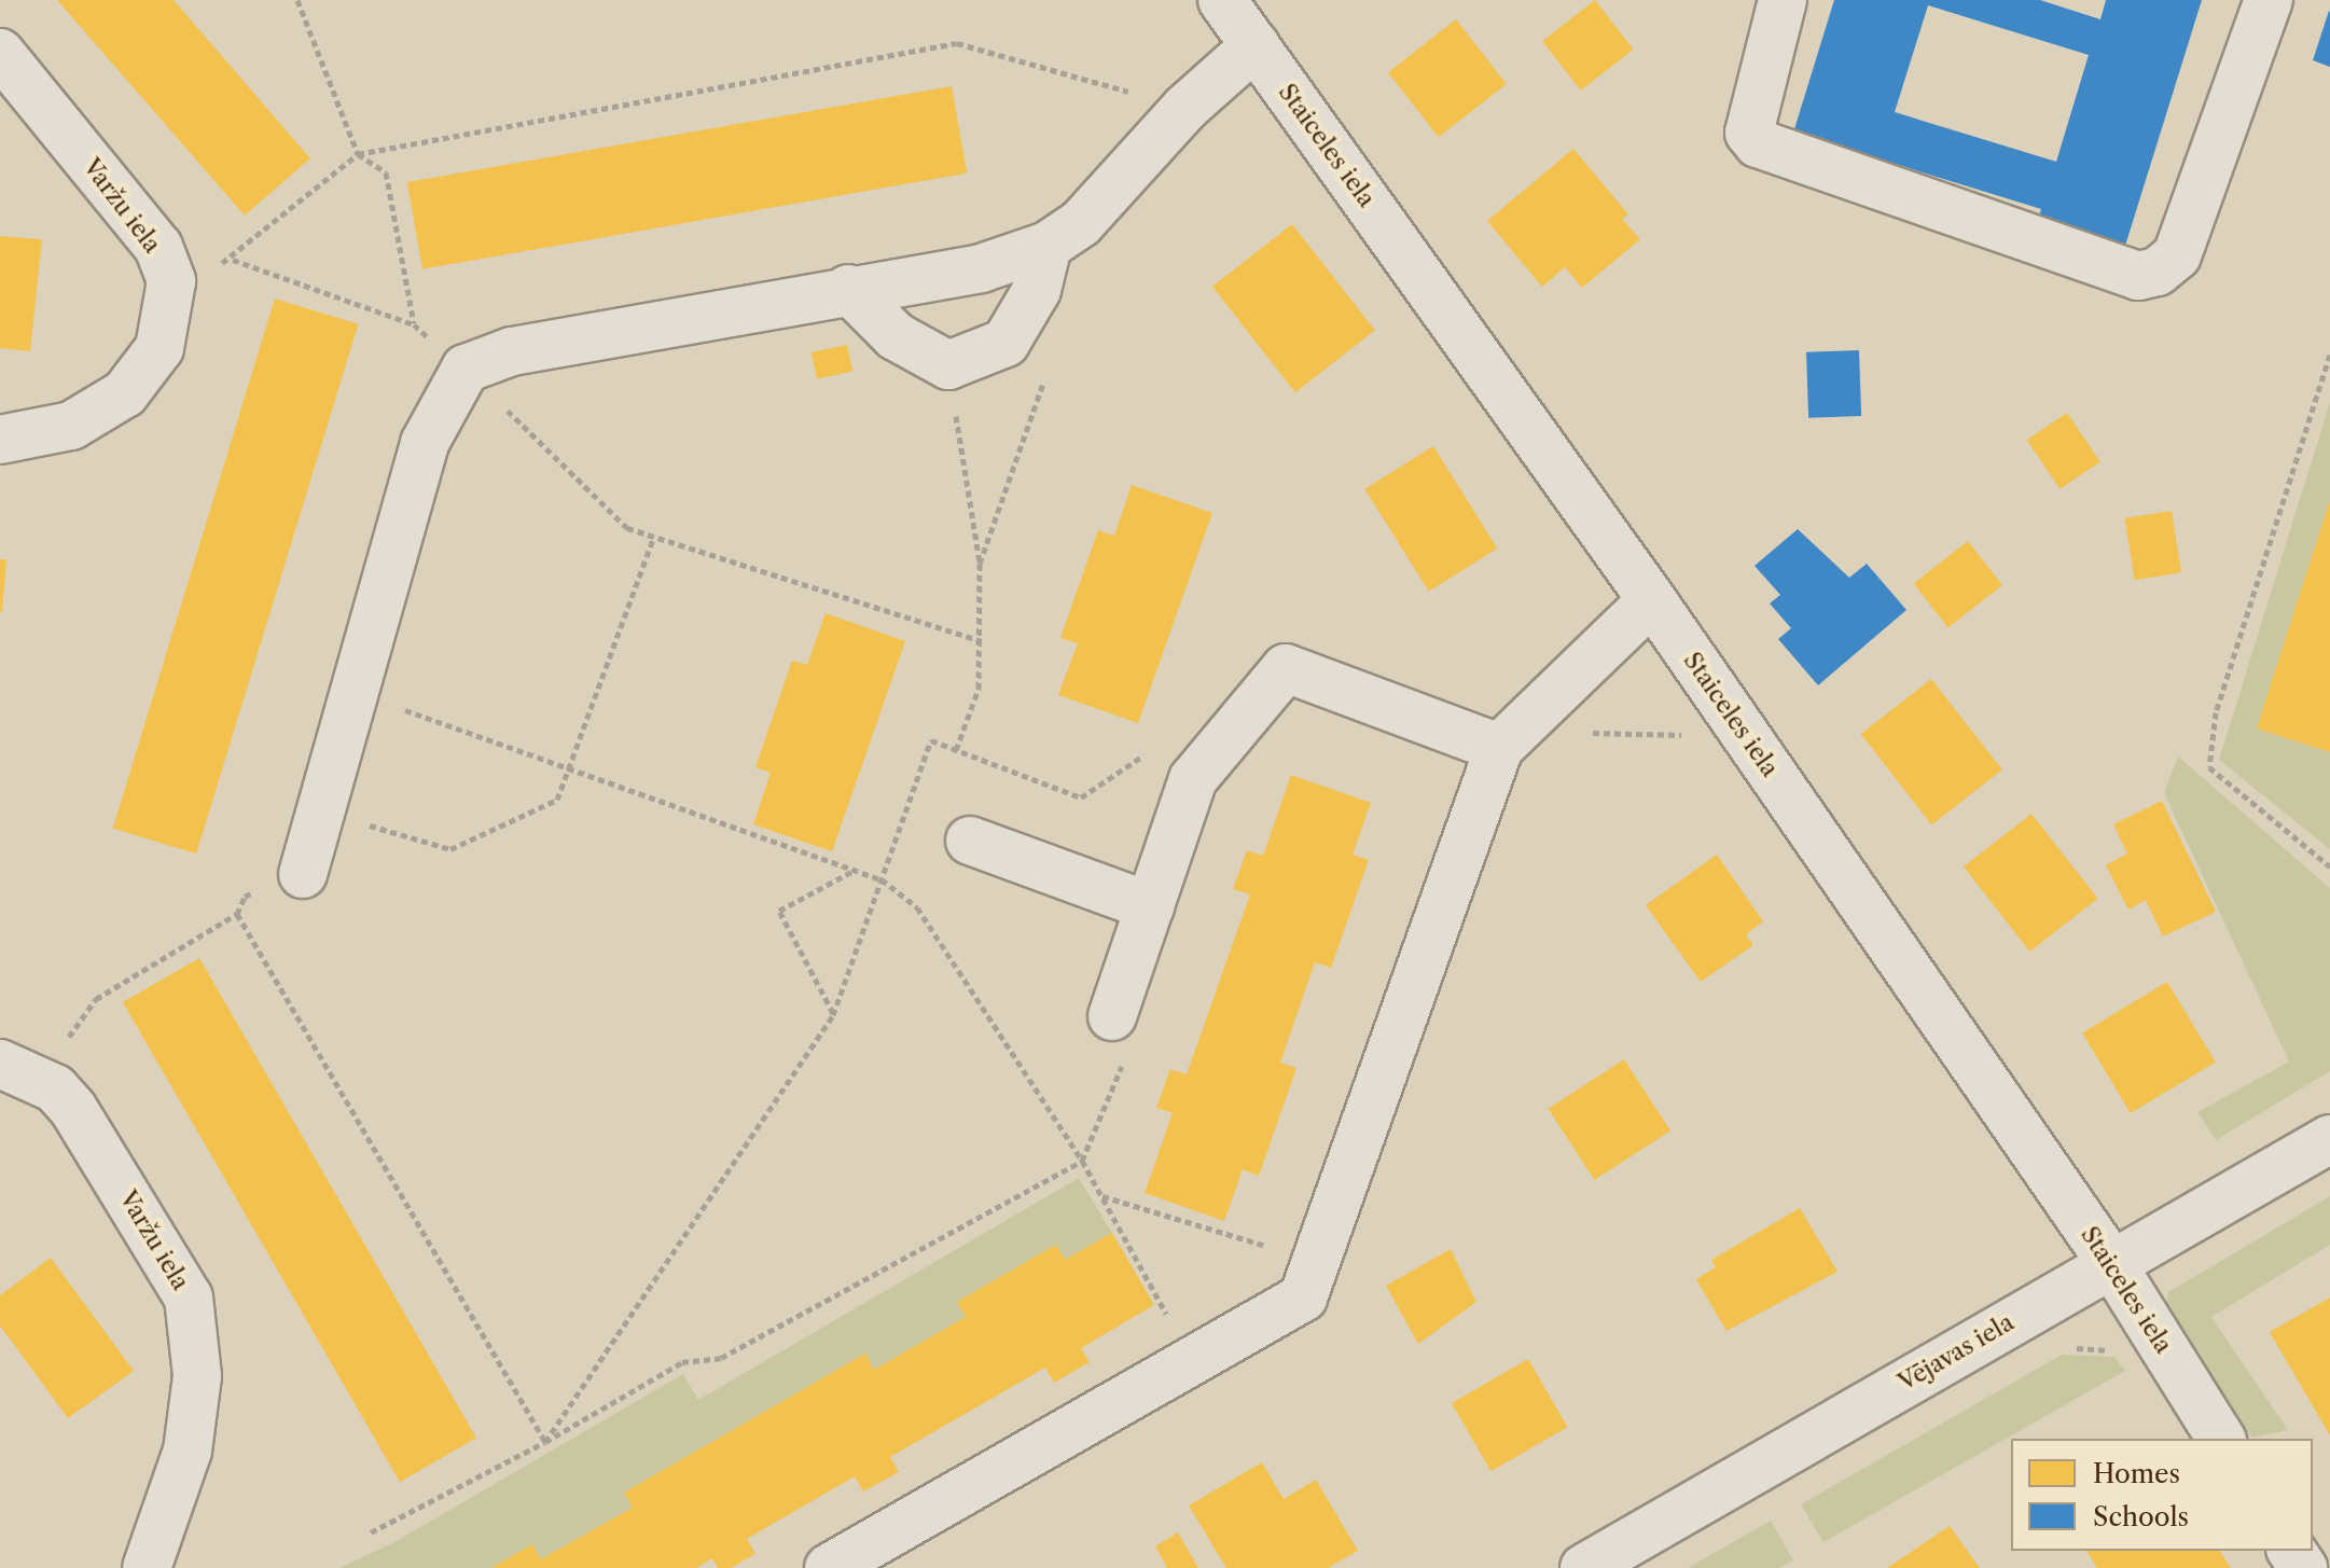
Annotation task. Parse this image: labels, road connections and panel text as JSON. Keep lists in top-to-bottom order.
{
  "streets": {
    "street": ["Staiceles iela", "Varžu iela", "Vējavas iela"]
  },
  "crossings": [
    ["Staiceles iela", "Vējavas iela"]
  ],
  "legend": ["Homes", "Schools"]
}
